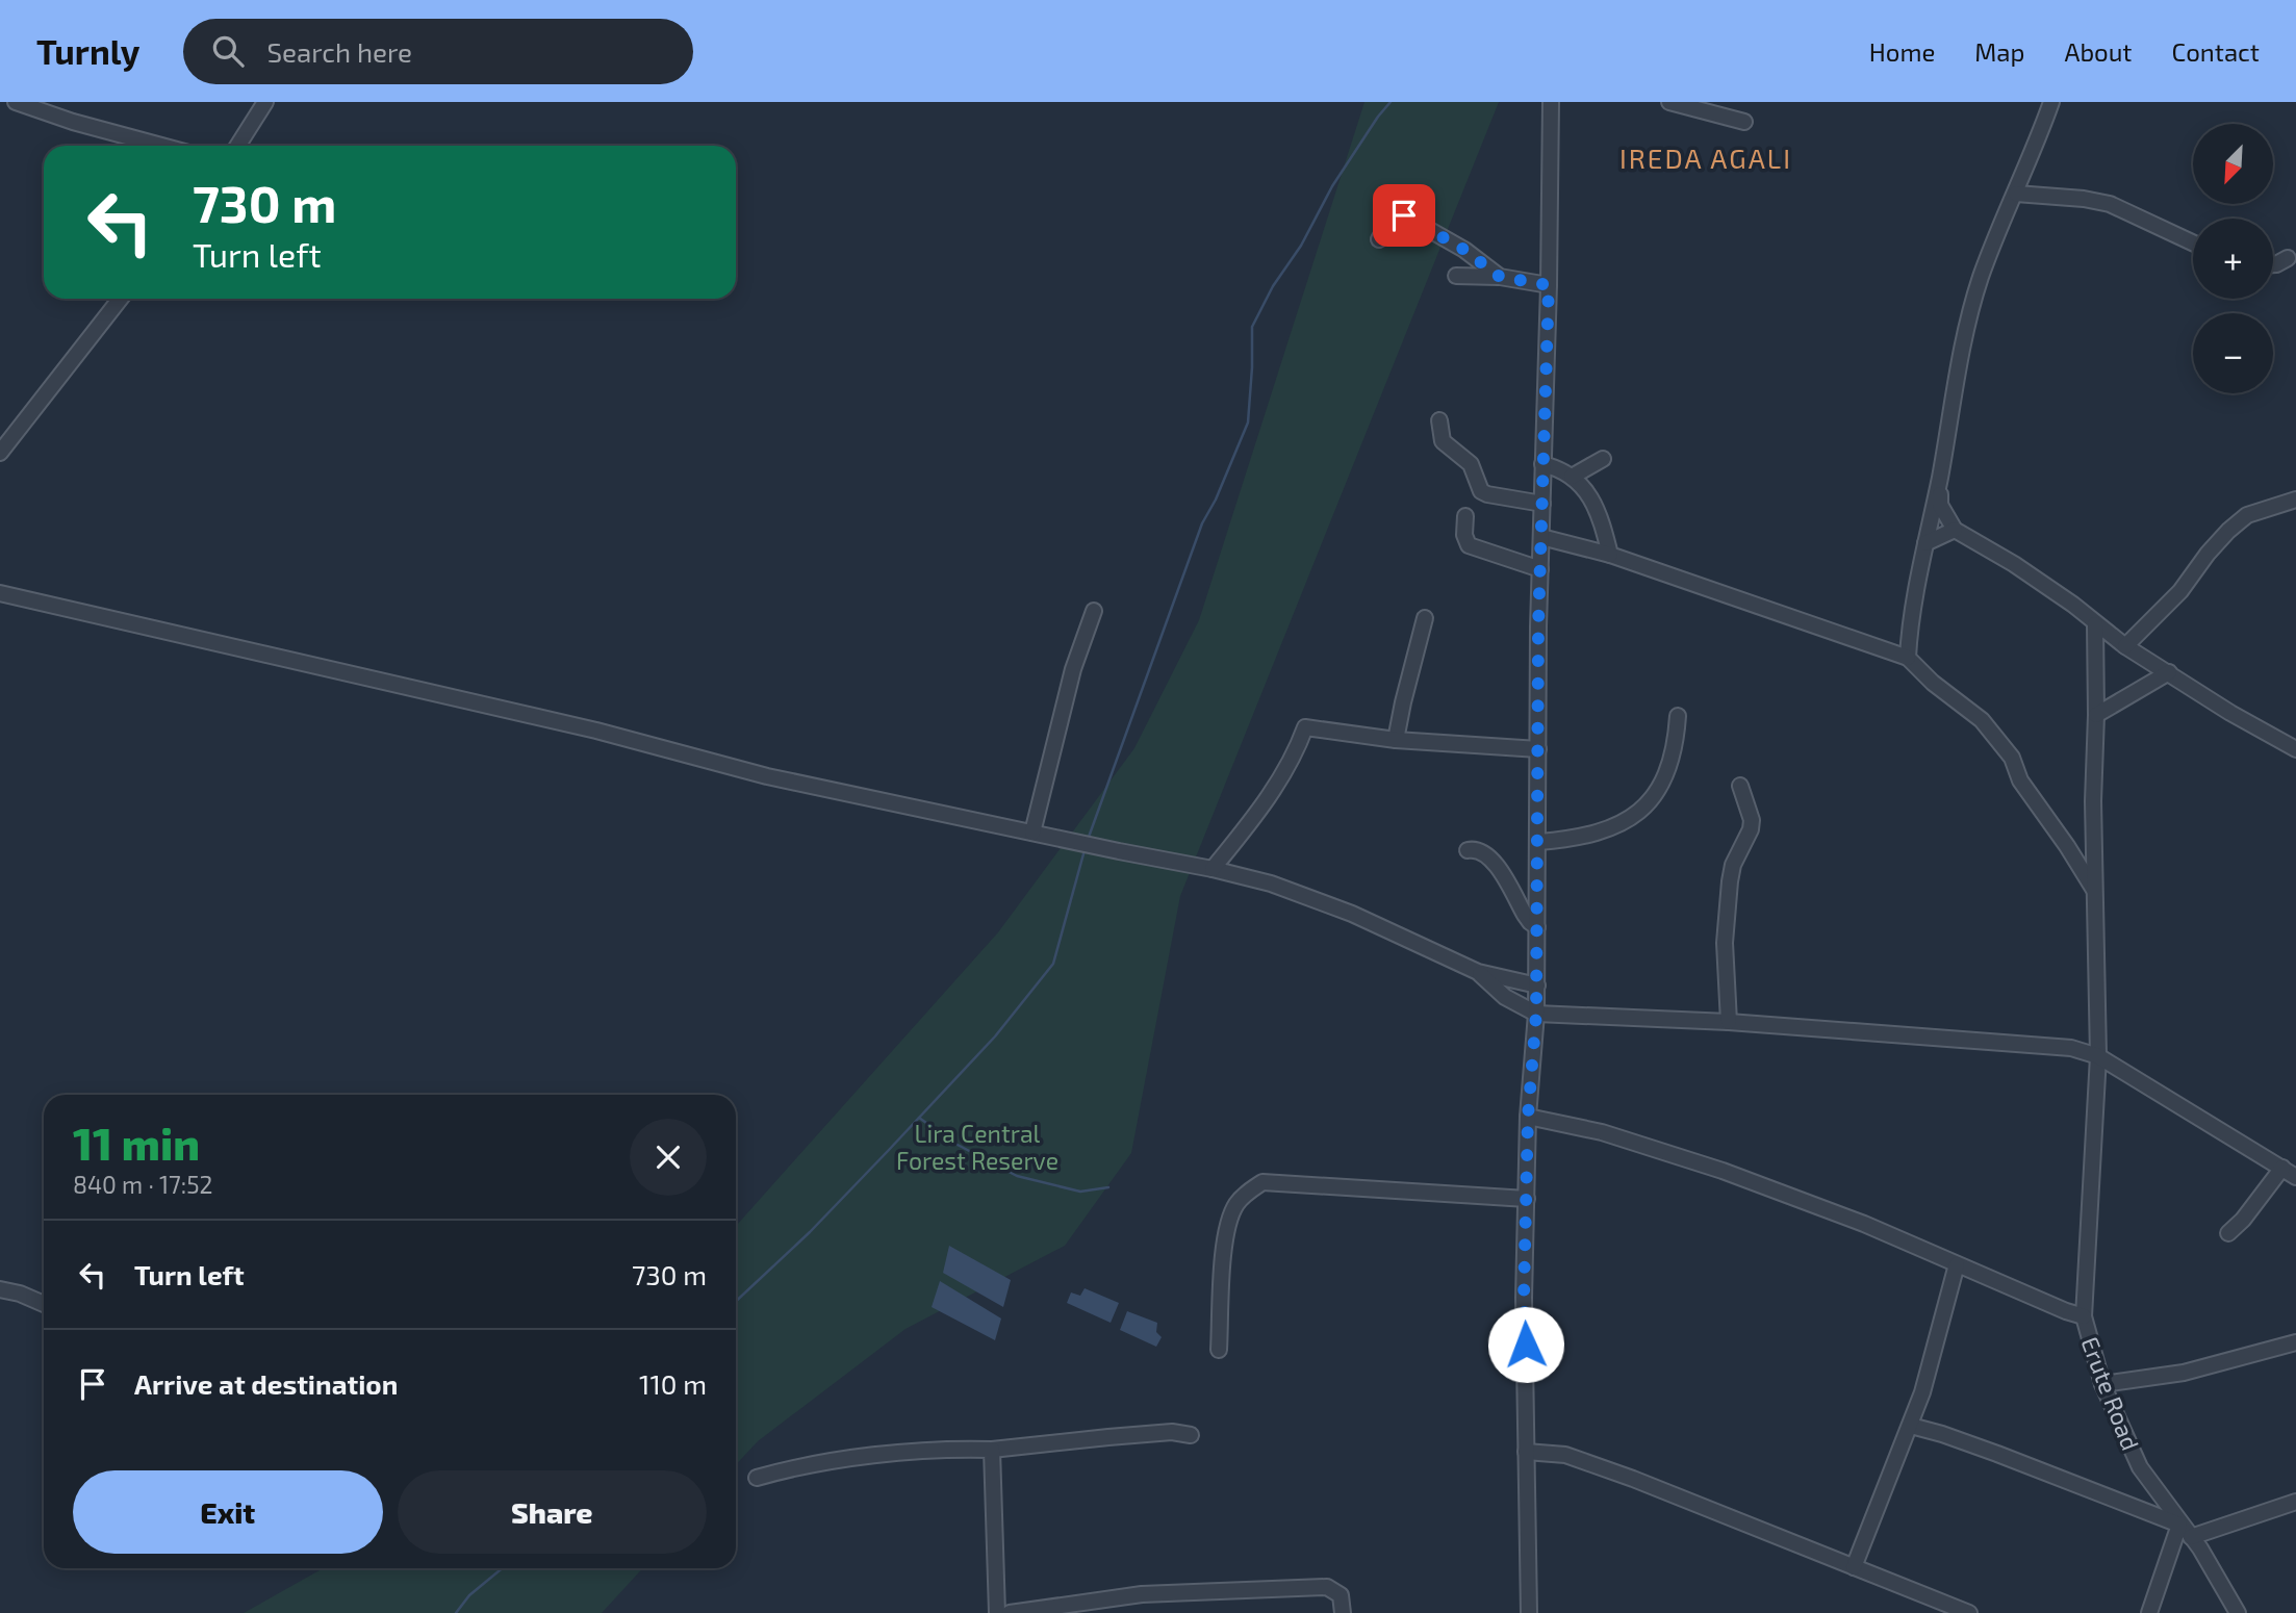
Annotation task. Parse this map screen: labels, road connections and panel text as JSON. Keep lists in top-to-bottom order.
{
  "streets": {
    "street": ["Erute Road"]
  },
  "districts": ["IREDA AGALI"],
  "parks": ["Lira Central Forest Reserve"],
  "north": "bottom left",
  "page": {
    "header": "Turnly",
    "search": "Search here",
    "nav": [
      "Home",
      "Map",
      "About",
      "Contact"
    ],
    "map_buttons": ["+", "−"],
    "turn": ["730 m", "Turn left"],
    "heading": ["11 min", "840 m · 17:52"],
    "list": [
      {
        "name": "Turn left",
        "value": "730 m"
      },
      {
        "name": "Arrive at destination",
        "value": "110 m"
      }
    ],
    "buttons": ["Exit", "Share"]
  }
}
